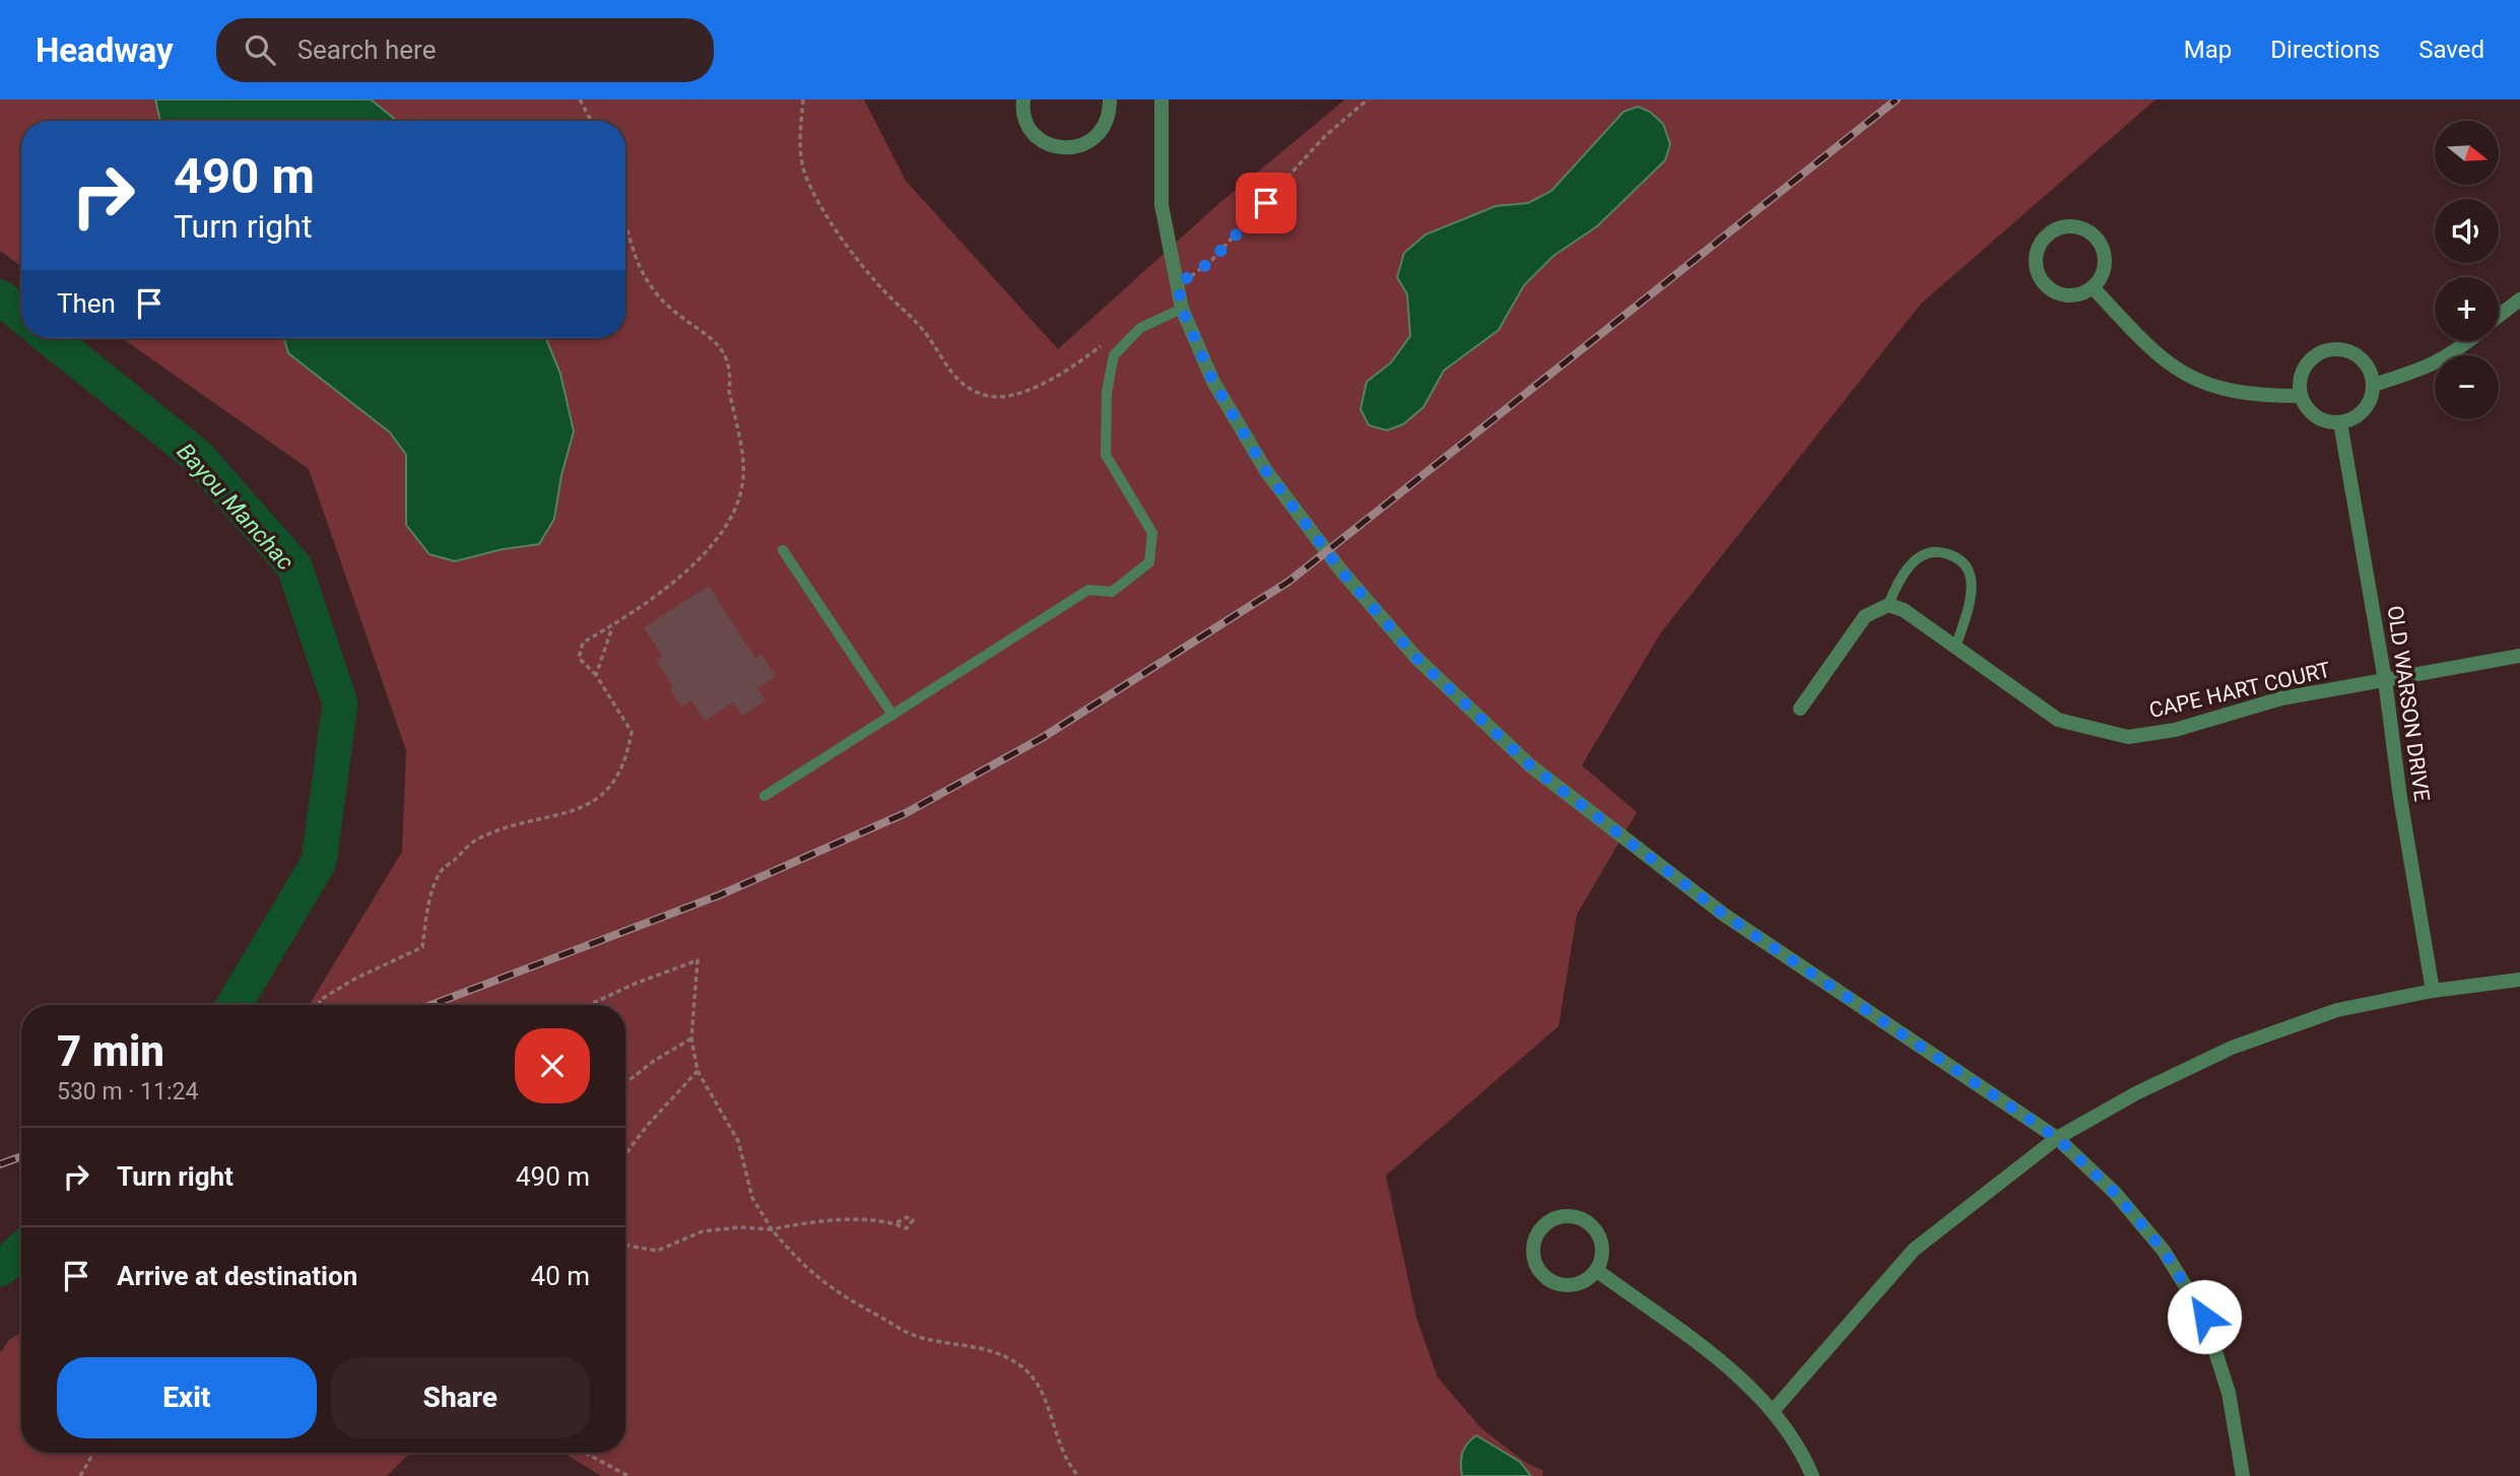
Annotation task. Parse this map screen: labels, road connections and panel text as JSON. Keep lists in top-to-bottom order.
{
  "streets": {
    "street": ["CAPE HART COURT", "OLD WARSON DRIVE"]
  },
  "crossings": [
    ["CAPE HART COURT", "OLD WARSON DRIVE"]
  ],
  "water": ["Bayou Manchac"],
  "north": "right",
  "page": {
    "header": "Headway",
    "search": "Search here",
    "nav": ["Map", "Directions", "Saved"],
    "map_buttons": ["+", "−"],
    "turn": ["490 m", "Turn right"],
    "then": "Then",
    "heading": ["7 min", "530 m · 11:24"],
    "list": [
      {
        "name": "Turn right",
        "value": "490 m"
      },
      {
        "name": "Arrive at destination",
        "value": "40 m"
      }
    ],
    "buttons": ["Exit", "Share"]
  }
}
